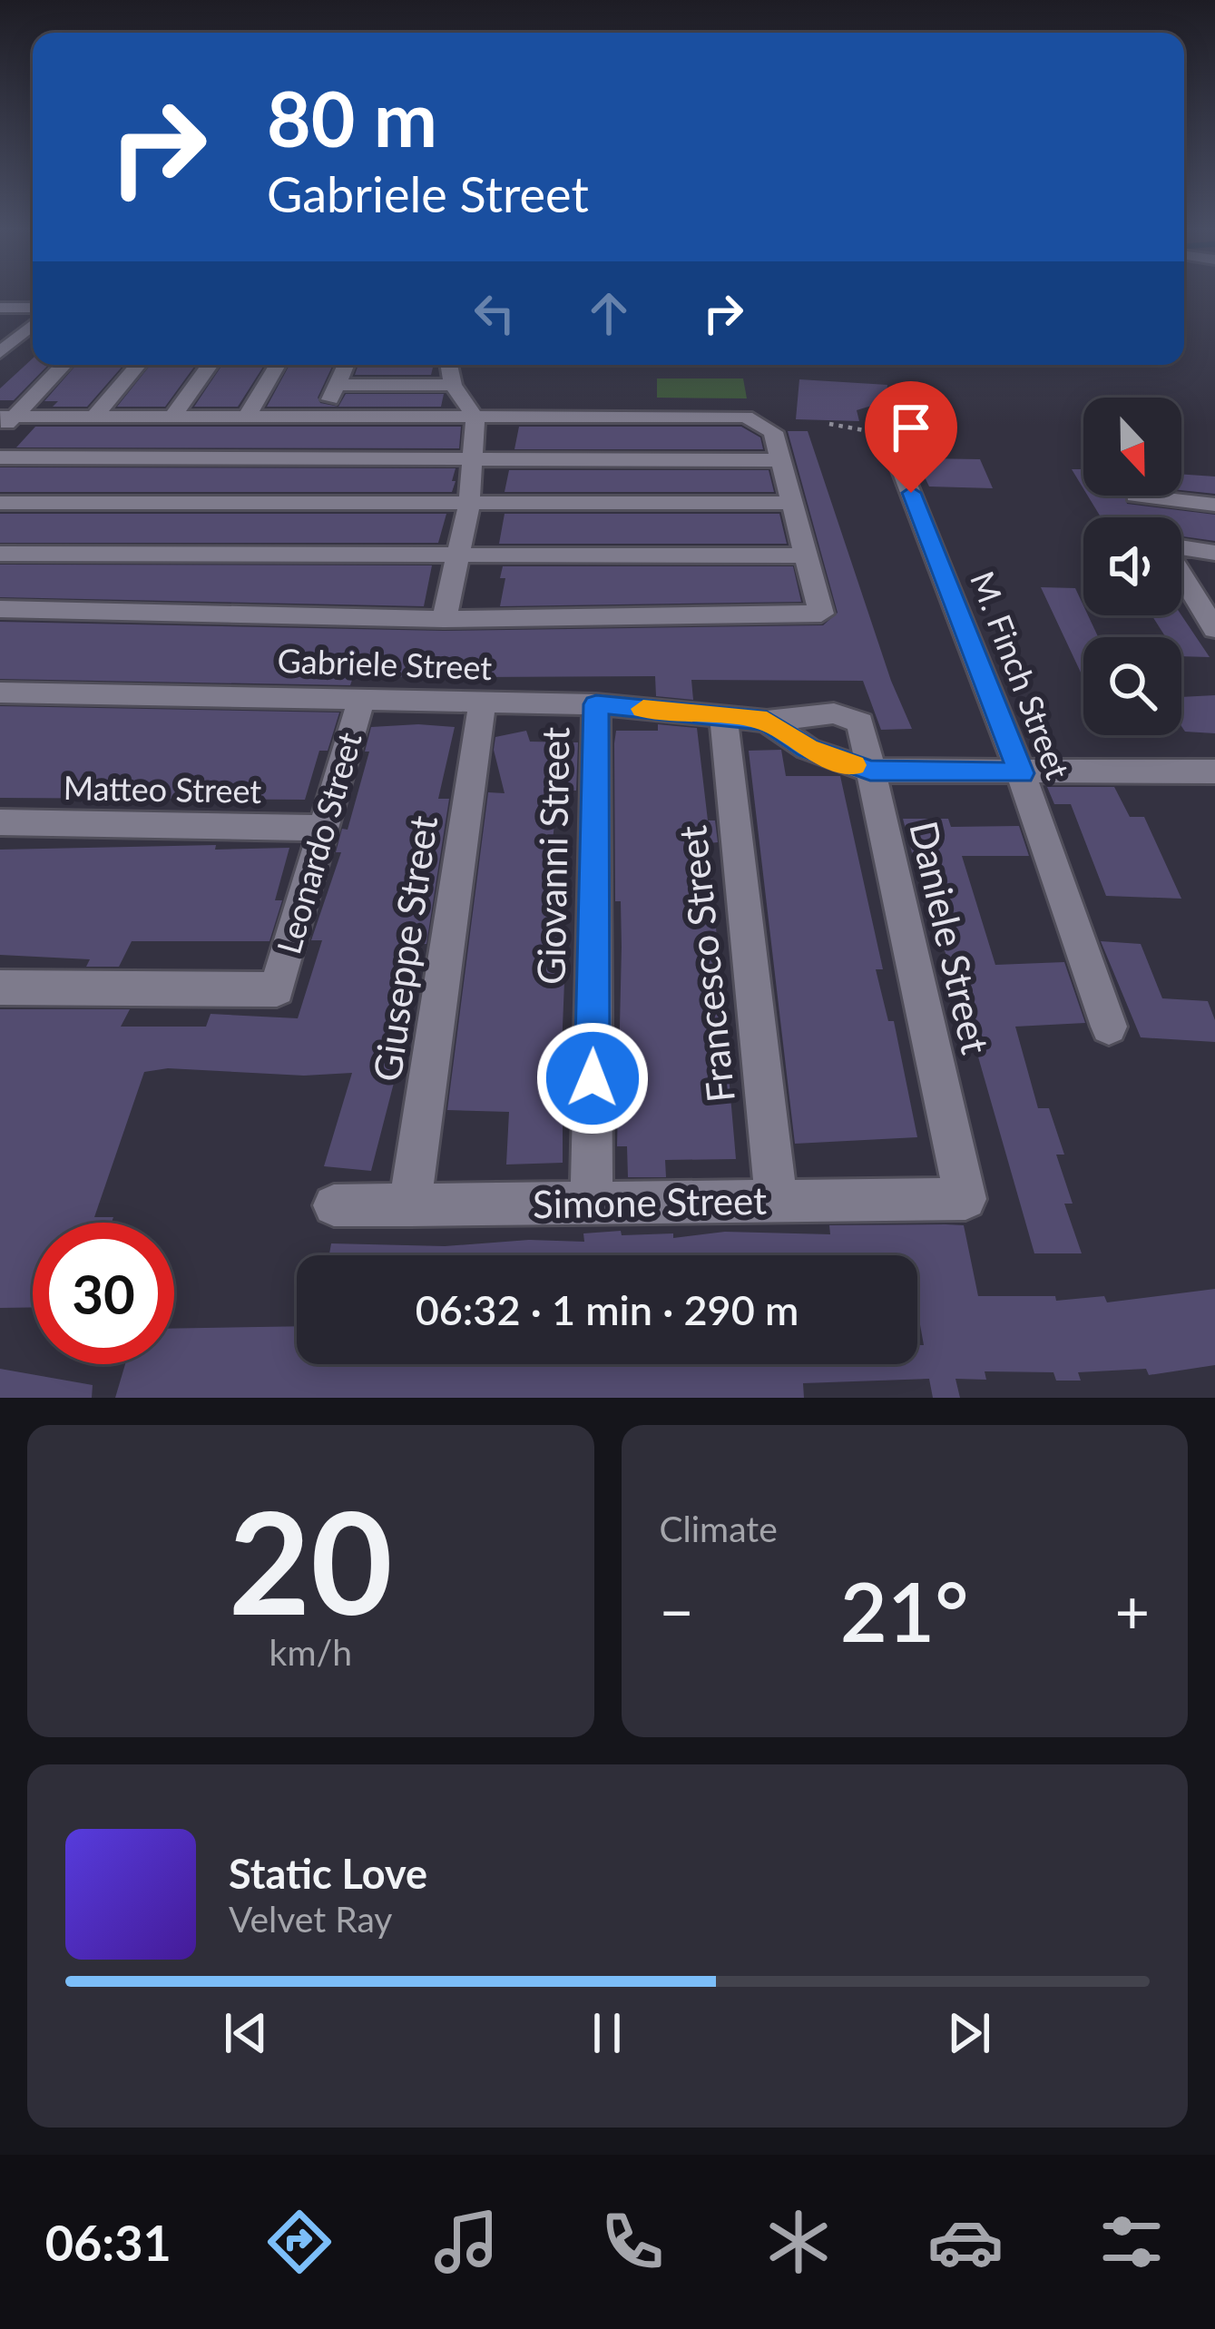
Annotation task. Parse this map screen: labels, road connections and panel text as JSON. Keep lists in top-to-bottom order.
{
  "streets": {
    "street": [
      "Gabriele Street",
      "M. Finch Street",
      "Matteo Street",
      "Leonardo Street",
      "Giovanni Street",
      "Daniele Street",
      "Giuseppe Street",
      "Francesco Street",
      "Simone Street"
    ]
  },
  "crossings": [
    ["Gabriele Street", "Leonardo Street"],
    ["Gabriele Street", "Giovanni Street"],
    ["Gabriele Street", "Daniele Street"],
    ["Gabriele Street", "Giuseppe Street"],
    ["Gabriele Street", "Francesco Street"],
    ["Matteo Street", "Leonardo Street"],
    ["Giovanni Street", "Simone Street"],
    ["Daniele Street", "Simone Street"],
    ["Giuseppe Street", "Simone Street"],
    ["Francesco Street", "Simone Street"]
  ],
  "north": "bottom",
  "page": {
    "turn": ["80 m", "Gabriele Street"],
    "limit": "30",
    "trip": "06:32 · 1 min · 290 m",
    "tile": [
      ["20", "km/h"],
      "Climate"
    ],
    "heat": ["−", "21°", "+"],
    "song": ["Static Love", "Velvet Ray"],
    "tabs": "06:31"
  }
}
